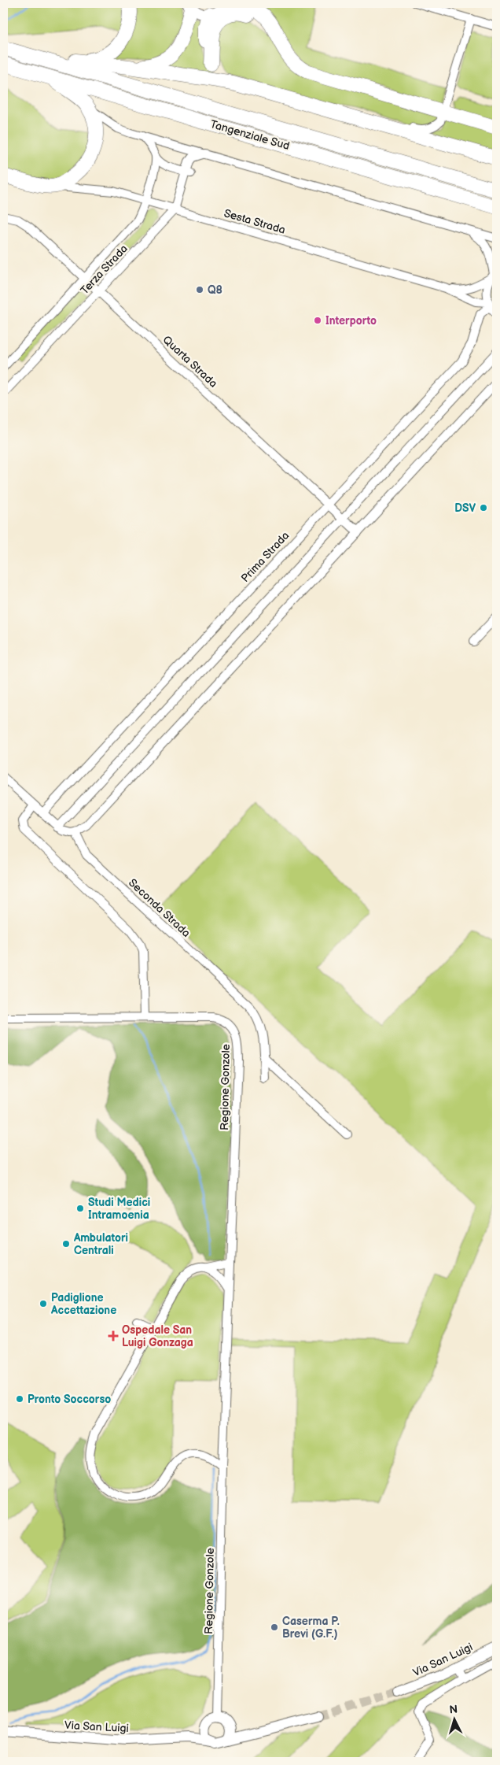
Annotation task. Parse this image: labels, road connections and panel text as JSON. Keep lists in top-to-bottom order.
{
  "streets": {
    "highway": ["Tangenziale Sud"],
    "street": [
      "Sesta Strada",
      "Terza Strada",
      "Quarta Strada",
      "Prima Strada",
      "Seconda Strada",
      "Regione Gonzole",
      "Via San Luigi"
    ]
  },
  "crossings": [
    ["Sesta Strada", "Terza Strada"],
    ["Sesta Strada", "Prima Strada"],
    ["Terza Strada", "Quarta Strada"],
    ["Quarta Strada", "Prima Strada"],
    ["Regione Gonzole", "Via San Luigi"]
  ],
  "places": {
    "other": [
      "Q8",
      "Interporto",
      "DSV",
      "Studi Medici Intramoenia",
      "Ambulatori Centrali",
      "Padiglione Accettazione",
      "Pronto Soccorso",
      "Caserma P. Brevi (G.F.)"
    ],
    "health": ["Ospedale San Luigi Gonzaga"]
  },
  "north": "top"
}
